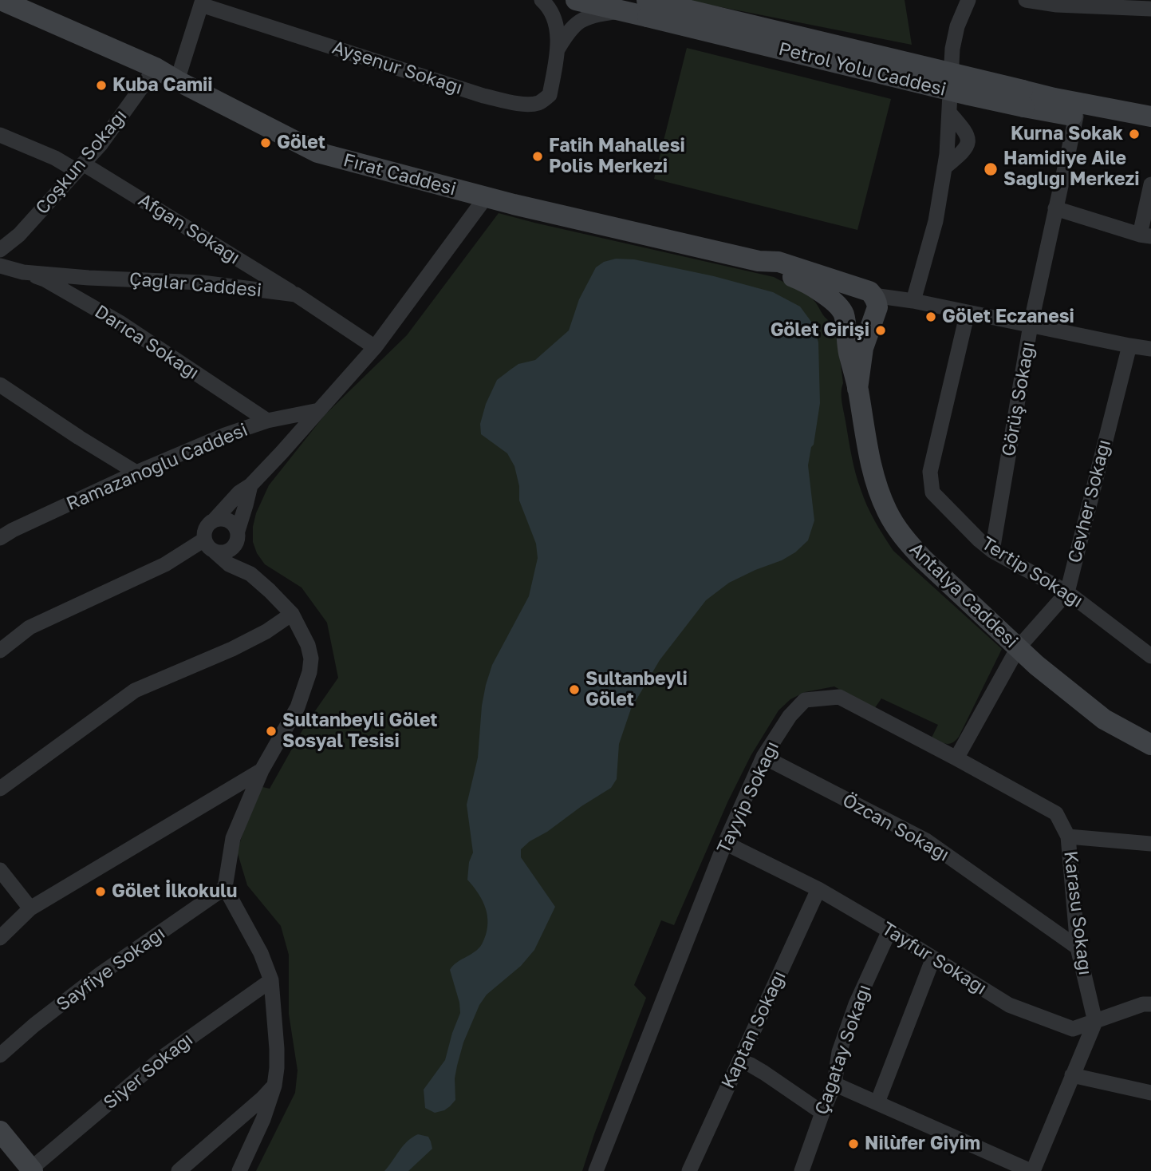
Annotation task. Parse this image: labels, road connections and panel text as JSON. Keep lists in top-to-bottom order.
{
  "streets": {
    "street": [
      "Ayşenur Sokağı",
      "Petrol Yolu Caddesi",
      "Coşkun Sokağı",
      "Fırat Caddesi",
      "Afgan Sokağı",
      "Çağlar Caddesi",
      "Darıca Sokağı",
      "Görüş Sokağı",
      "Ramazanoğlu Caddesi",
      "Cevher Sokağı",
      "Tertip Sokağı",
      "Antalya Caddesi",
      "Tayyip Sokağı",
      "Özcan Sokağı",
      "Karasu Sokağı",
      "Tayfur Sokağı",
      "Sayfiye Sokağı",
      "Kaptan Sokağı",
      "Çağatay Sokağı",
      "Siyer Sokağı"
    ]
  },
  "crossings": [
    ["Petrol Yolu Caddesi", "Görüş Sokağı"],
    ["Coşkun Sokağı", "Fırat Caddesi"],
    ["Coşkun Sokağı", "Afgan Sokağı"],
    ["Afgan Sokağı", "Çağlar Caddesi"],
    ["Çağlar Caddesi", "Darıca Sokağı"],
    ["Darıca Sokağı", "Ramazanoğlu Caddesi"],
    ["Görüş Sokağı", "Tertip Sokağı"],
    ["Cevher Sokağı", "Tertip Sokağı"],
    ["Cevher Sokağı", "Antalya Caddesi"],
    ["Cevher Sokağı", "Tayyip Sokağı"],
    ["Tayyip Sokağı", "Özcan Sokağı"],
    ["Tayyip Sokağı", "Karasu Sokağı"],
    ["Tayyip Sokağı", "Tayfur Sokağı"],
    ["Özcan Sokağı", "Karasu Sokağı"],
    ["Karasu Sokağı", "Tayfur Sokağı"],
    ["Tayfur Sokağı", "Kaptan Sokağı"],
    ["Tayfur Sokağı", "Çağatay Sokağı"]
  ],
  "places": [
    "Kuba Camii",
    "Kurna Sokak",
    "Gölet",
    "Fatih Mahallesi Polis Merkezi",
    "Hamidiye Aile Sağlığı Merkezi",
    "Gölet Eczanesi",
    "Gölet Girişi",
    "Sultanbeyli Gölet",
    "Sultanbeyli Gölet Sosyal Tesisi",
    "Gölet İlkokulu",
    "Nilùfer Giyim"
  ]
}
